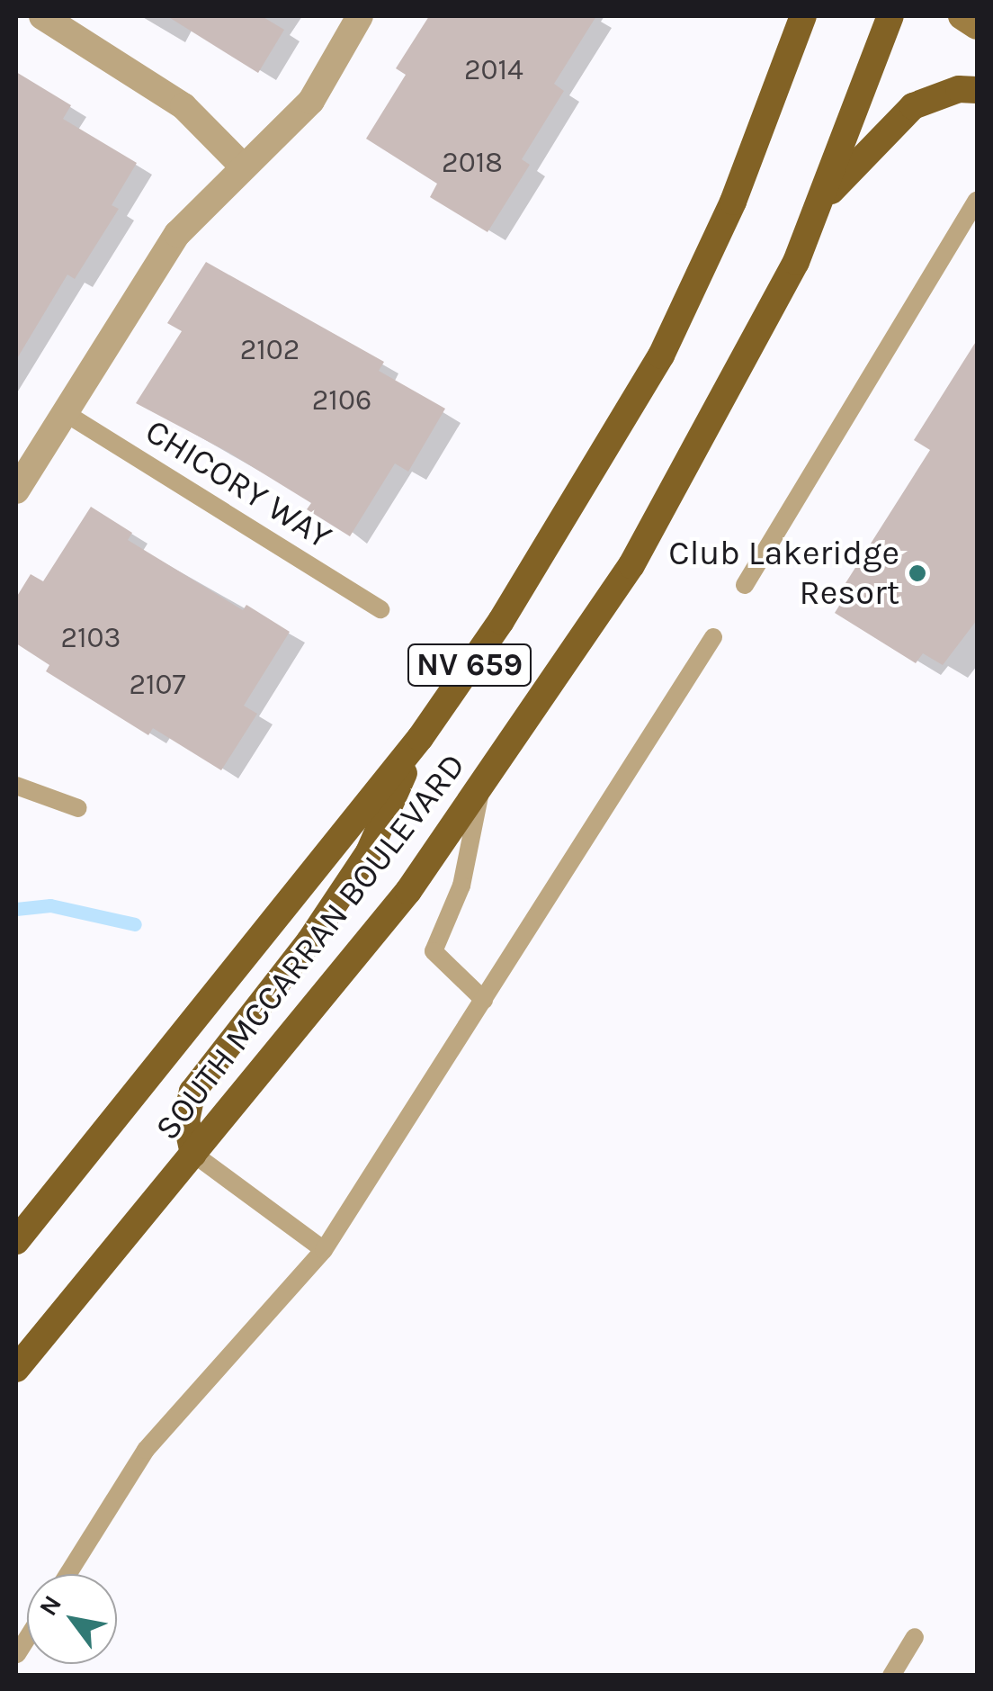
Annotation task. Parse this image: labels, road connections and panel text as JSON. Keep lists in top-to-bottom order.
{
  "streets": {
    "main road": ["NV 659", "SOUTH MCCARRAN BOULEVARD"],
    "lane": ["CHICORY WAY"]
  },
  "places": ["Club Lakeridge Resort"],
  "house_numbers": [
    "2014",
    "2018",
    "2102",
    "2106",
    "2103",
    "2107"
  ],
  "north": "top left"
}
